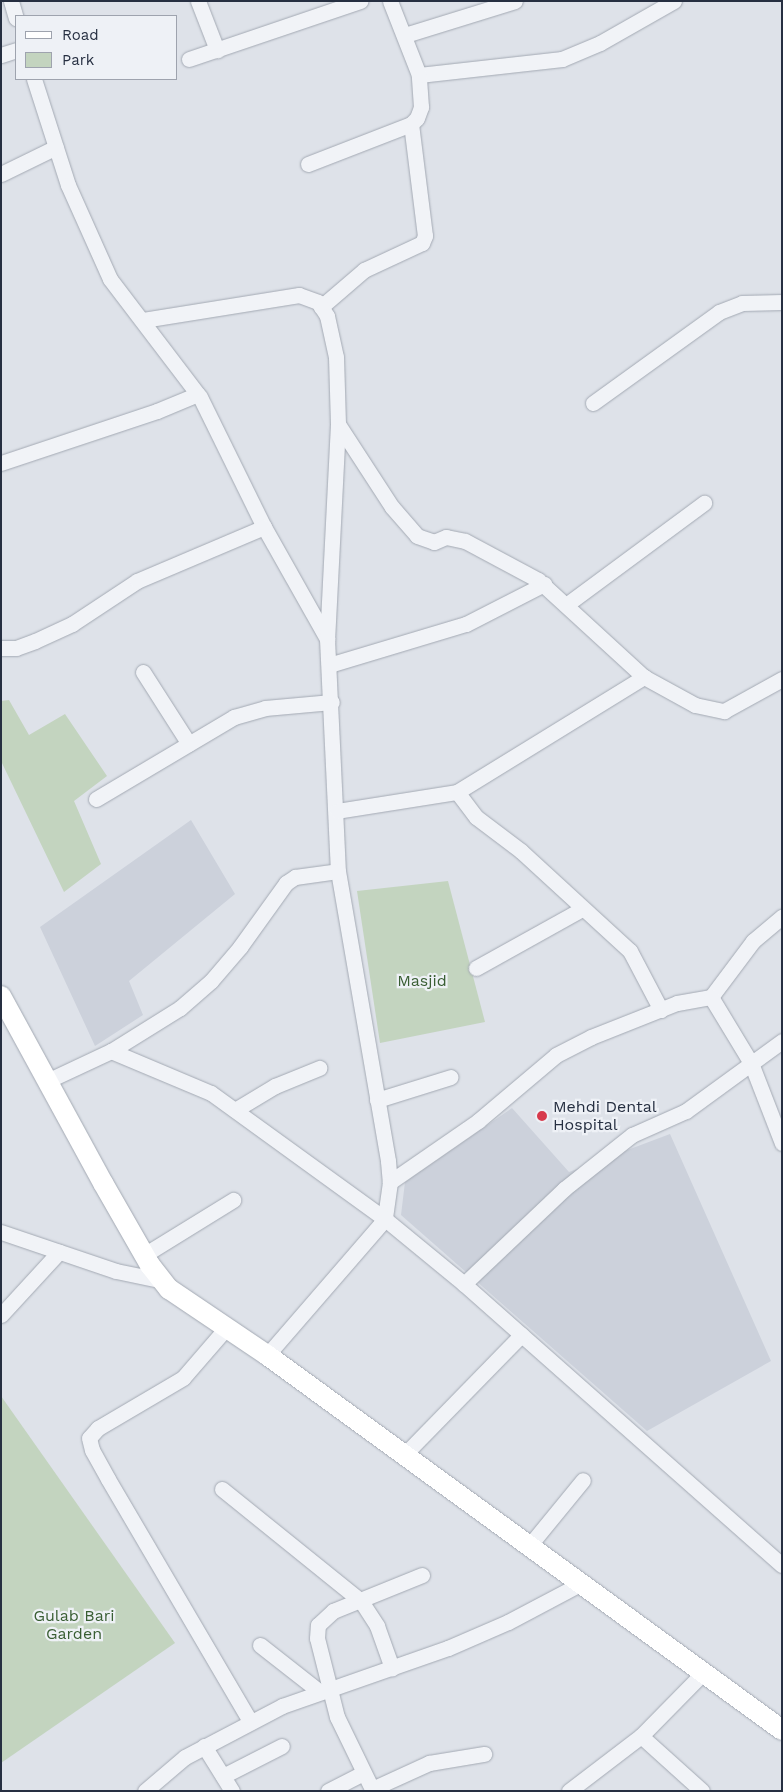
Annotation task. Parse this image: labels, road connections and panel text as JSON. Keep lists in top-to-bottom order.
{
  "parks": ["Masjid", "Gulab Bari Garden"],
  "places": ["Mehdi Dental Hospital"],
  "legend": ["Road", "Park"]
}
